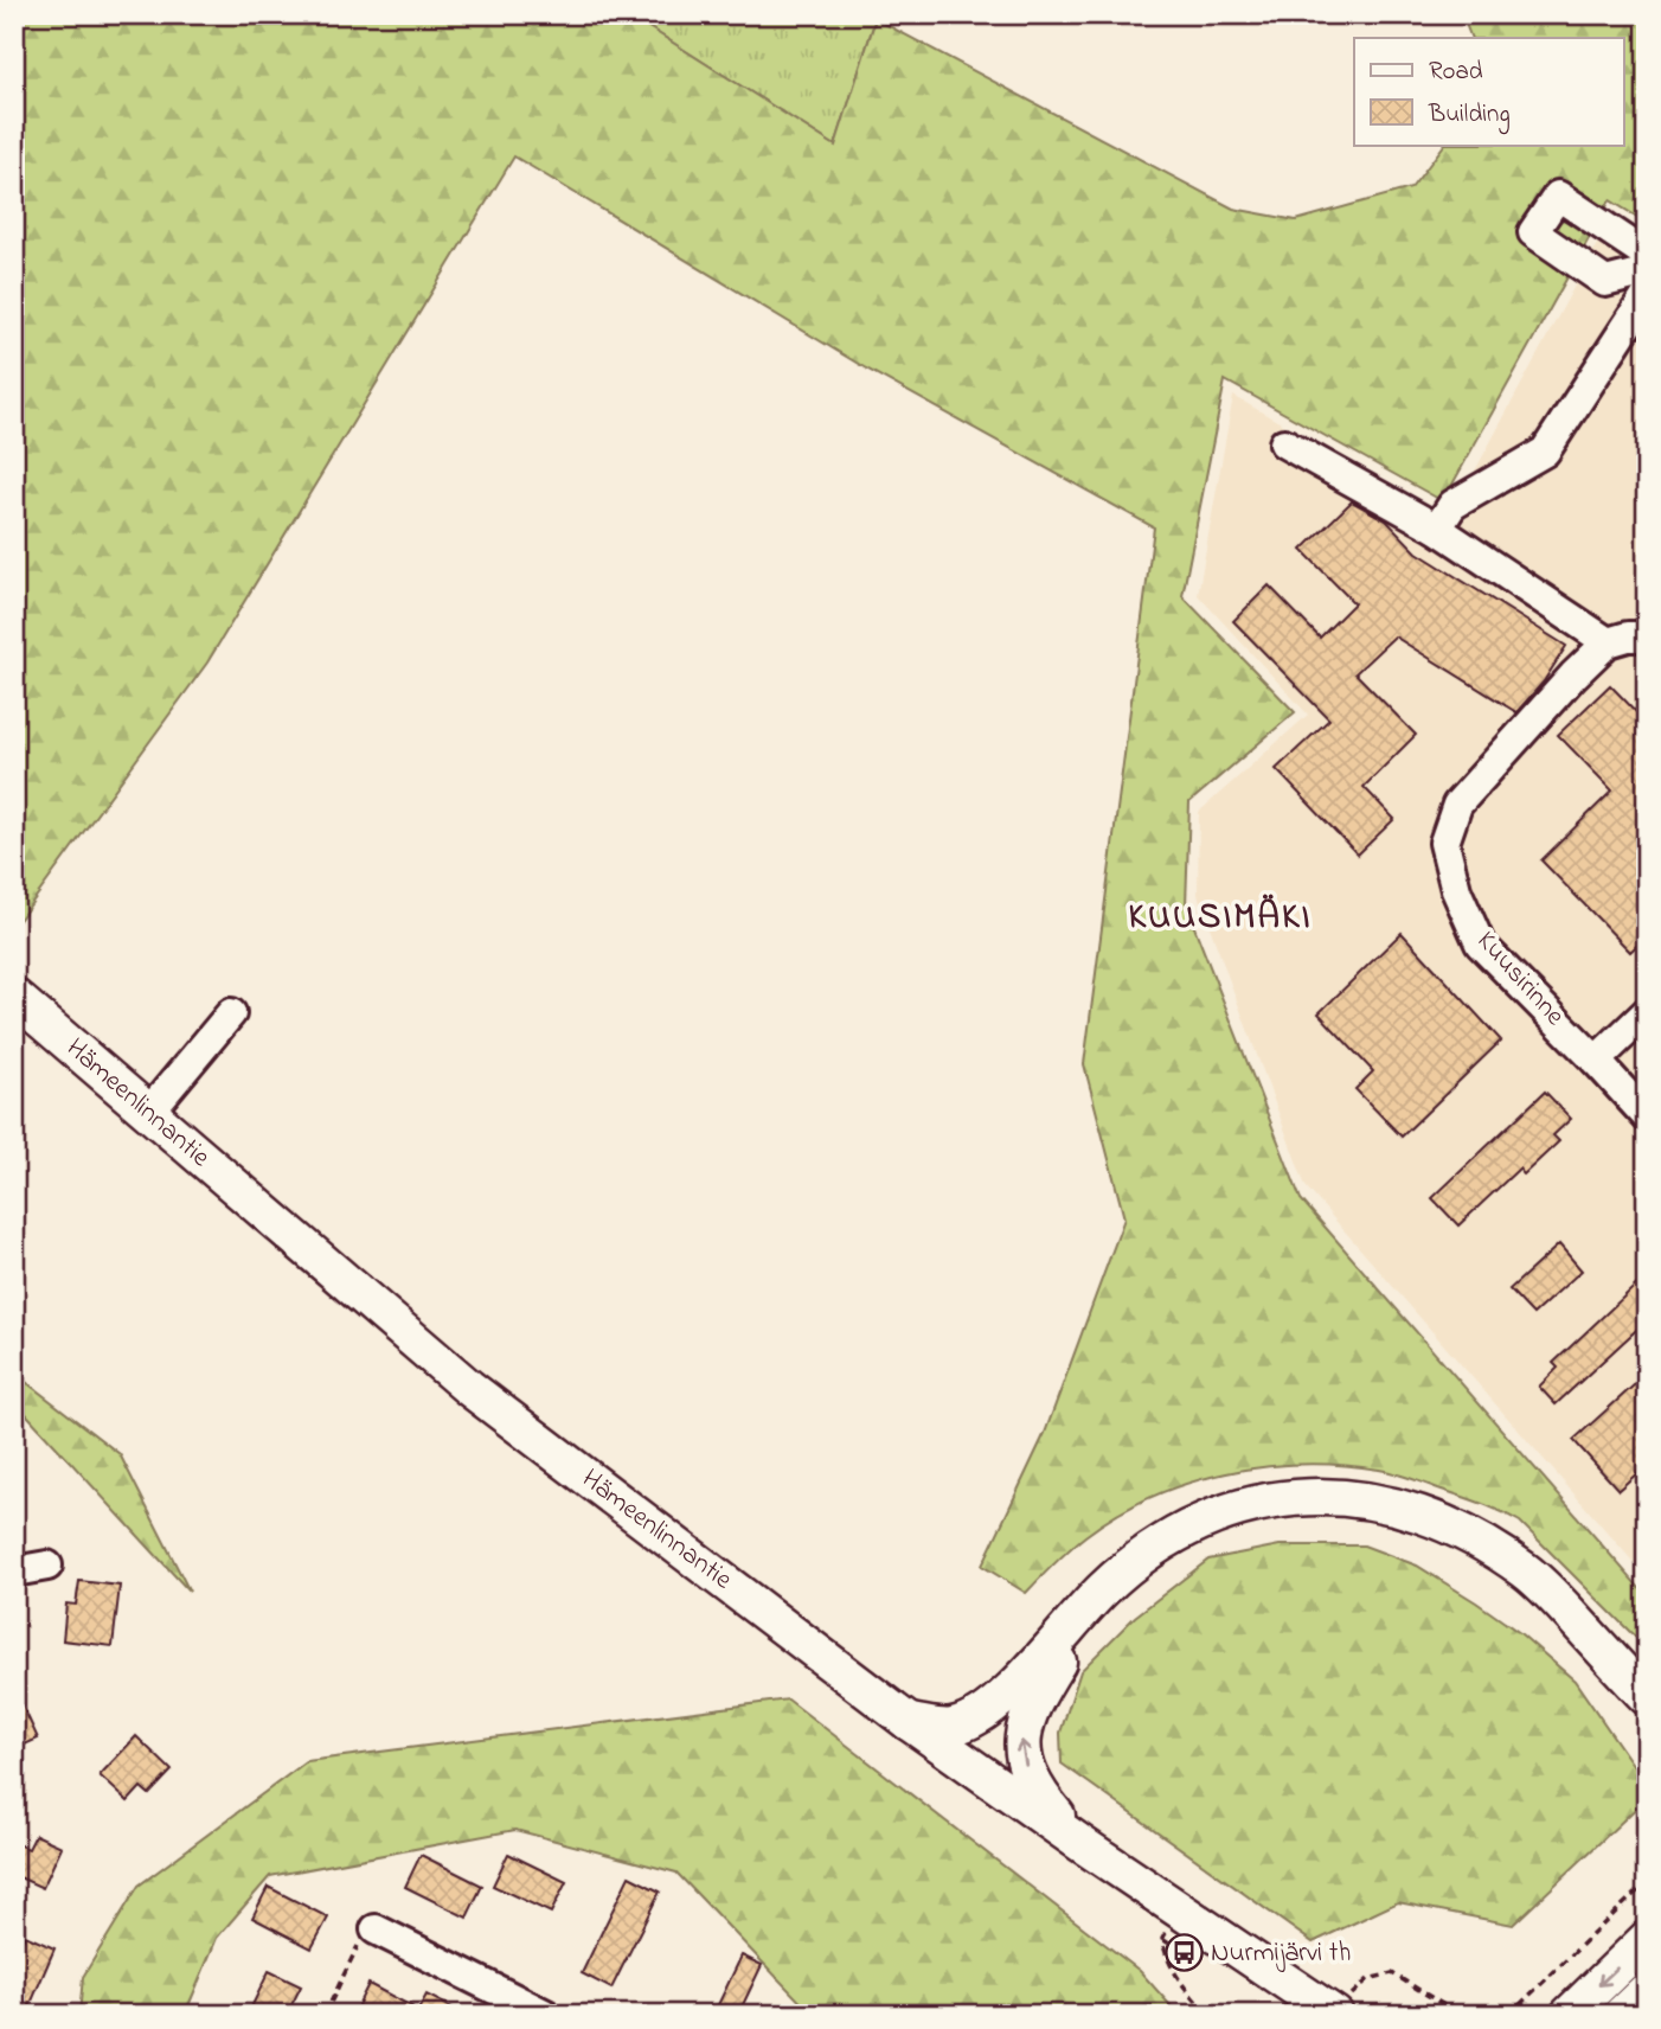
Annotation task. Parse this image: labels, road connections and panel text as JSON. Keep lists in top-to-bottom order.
{
  "streets": {
    "main road": ["Hämeenlinnantie"],
    "street": ["Kuusirinne"]
  },
  "districts": ["KUUSIMÄKI"],
  "places": {
    "bus stop": ["Nurmijärvi th"]
  },
  "legend": ["Road", "Building"]
}
